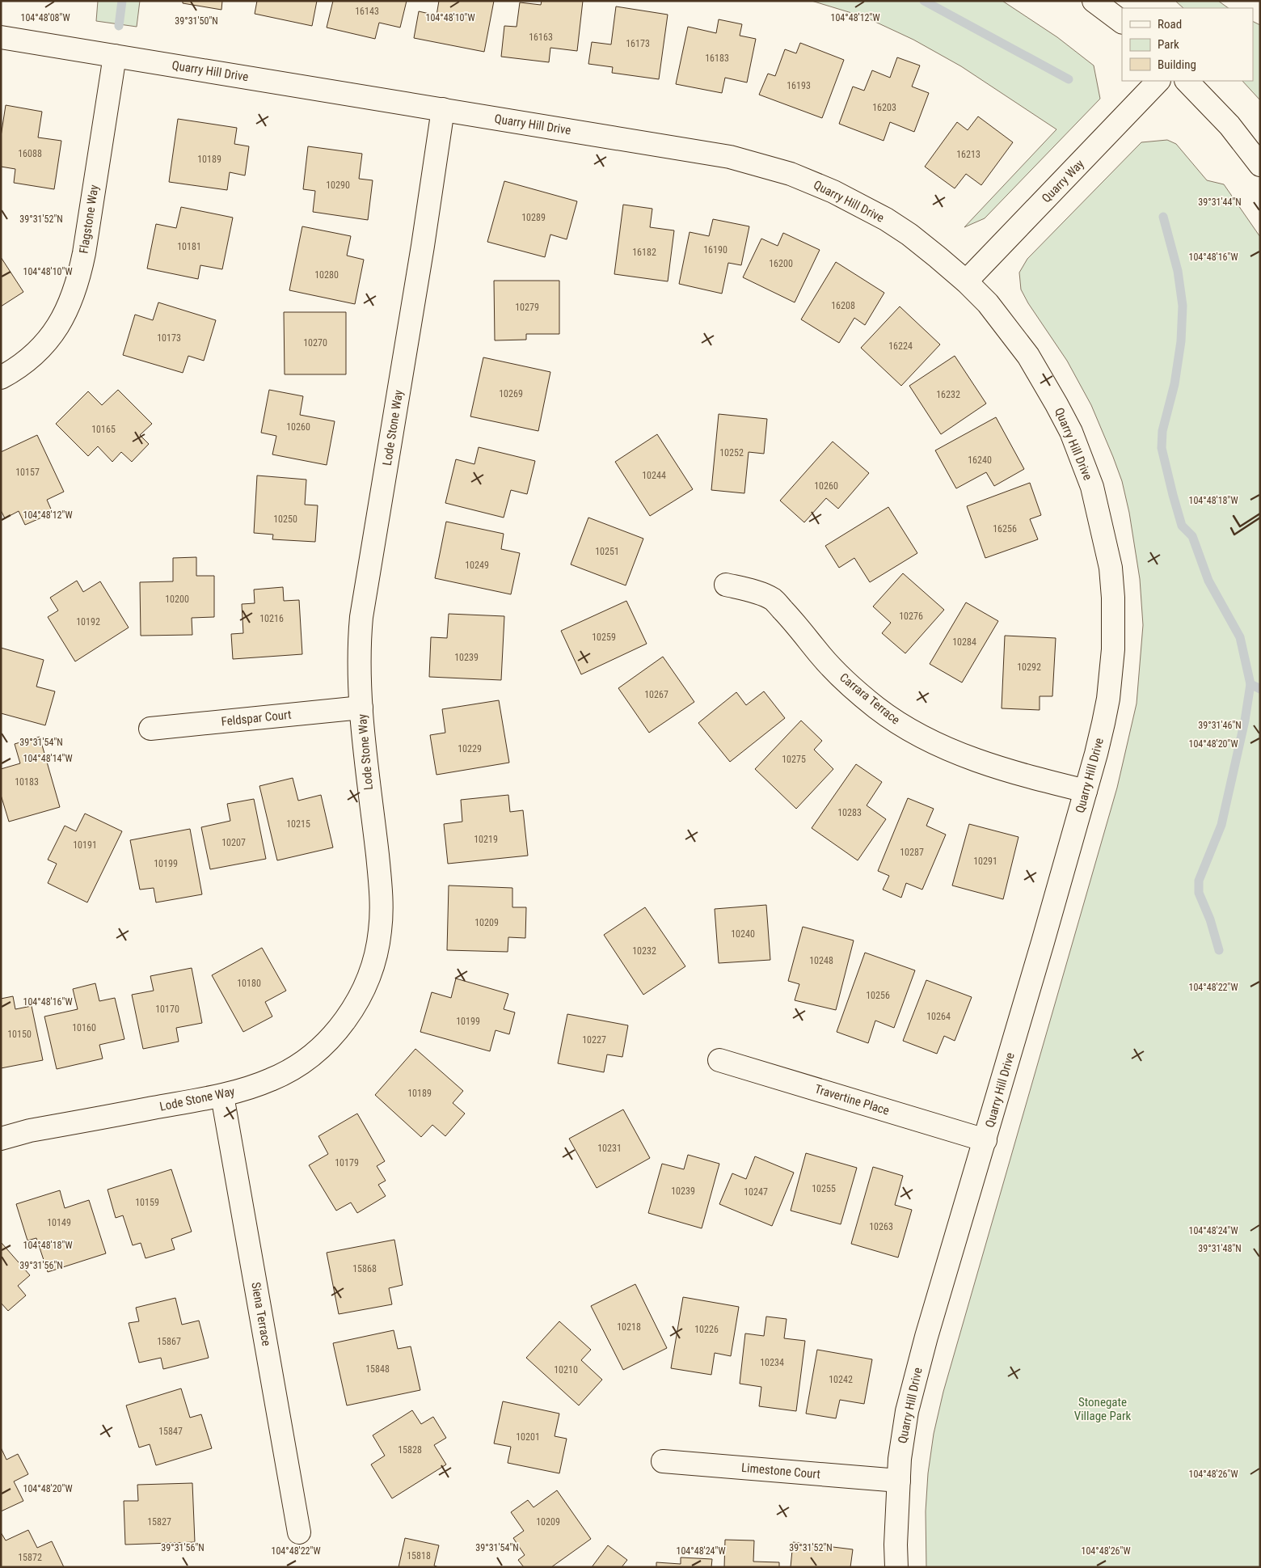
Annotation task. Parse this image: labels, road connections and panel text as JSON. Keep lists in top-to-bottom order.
{
  "streets": {
    "street": [
      "Quarry Hill Drive",
      "Quarry Way",
      "Flagstone Way",
      "Lode Stone Way",
      "Carrara Terrace",
      "Feldspar Court",
      "Travertine Place",
      "Siena Terrace",
      "Limestone Court"
    ]
  },
  "crossings": [
    ["Quarry Hill Drive", "Quarry Way"],
    ["Quarry Hill Drive", "Flagstone Way"],
    ["Quarry Hill Drive", "Lode Stone Way"],
    ["Quarry Hill Drive", "Carrara Terrace"],
    ["Quarry Hill Drive", "Travertine Place"],
    ["Quarry Hill Drive", "Limestone Court"],
    ["Lode Stone Way", "Feldspar Court"],
    ["Lode Stone Way", "Siena Terrace"]
  ],
  "parks": ["Stonegate Village Park"],
  "house_numbers": [
    "16143",
    "16163",
    "16173",
    "16183",
    "16193",
    "16203",
    "16088",
    "16213",
    "10189",
    "10290",
    "10289",
    "10181",
    "16190",
    "16182",
    "16200",
    "10280",
    "16208",
    "10279",
    "10173",
    "10270",
    "16224",
    "10269",
    "16232",
    "10260",
    "10165",
    "10252",
    "16240",
    "10157",
    "10244",
    "10260",
    "10250",
    "16256",
    "10251",
    "10249",
    "10200",
    "10276",
    "10216",
    "10192",
    "10259",
    "10284",
    "10239",
    "10292",
    "10267",
    "10229",
    "10275",
    "10183",
    "10283",
    "10215",
    "10219",
    "10207",
    "10191",
    "10287",
    "10291",
    "10199",
    "10209",
    "10240",
    "10232",
    "10248",
    "10180",
    "10256",
    "10170",
    "10264",
    "10199",
    "10160",
    "10150",
    "10227",
    "10189",
    "10231",
    "10179",
    "10255",
    "10239",
    "10247",
    "10159",
    "10149",
    "10263",
    "15868",
    "10218",
    "10226",
    "15867",
    "10234",
    "15848",
    "10210",
    "10242",
    "15847",
    "10201",
    "15828",
    "15827",
    "10209",
    "15818",
    "15872"
  ],
  "legend": ["Road", "Park", "Building"],
  "coordinates": [
    "104°48'08\"W",
    "104°48'10\"W",
    "104°48'12\"W",
    "39°31'50\"N",
    "39°31'44\"N",
    "39°31'52\"N",
    "104°48'16\"W",
    "104°48'18\"W",
    "39°31'46\"N",
    "39°31'54\"N",
    "104°48'20\"W",
    "104°48'14\"W",
    "104°48'22\"W",
    "104°48'24\"W",
    "39°31'48\"N",
    "39°31'56\"N",
    "104°48'26\"W"
  ]
}
